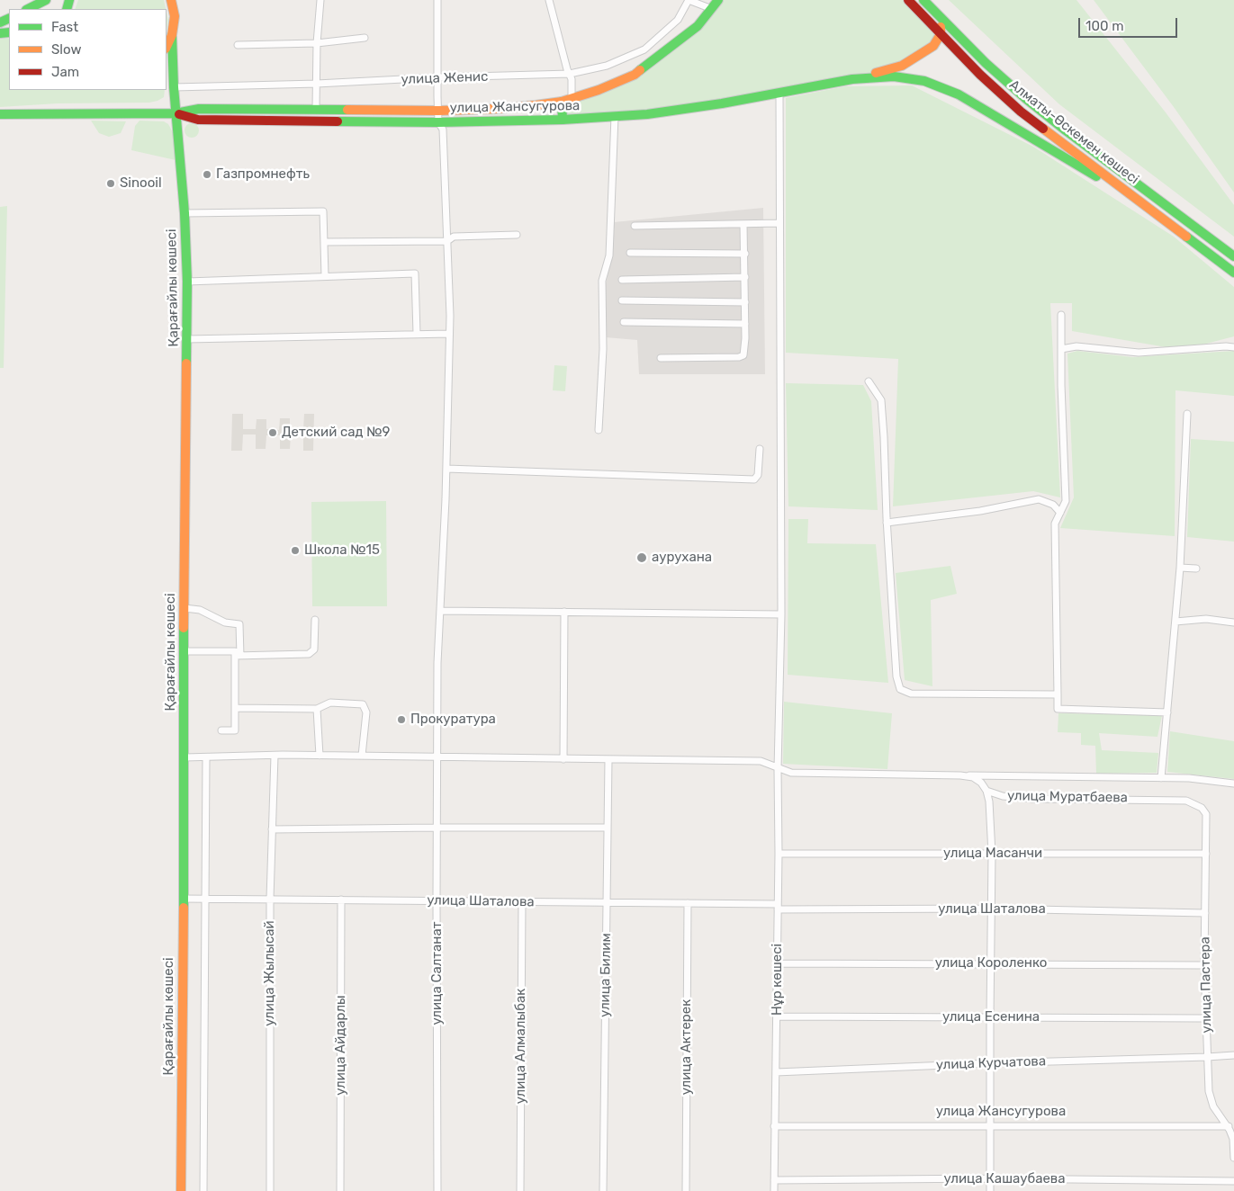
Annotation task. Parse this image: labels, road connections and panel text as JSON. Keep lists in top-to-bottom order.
{
  "streets": {
    "main road": ["улица Жансугурова", "Алматы-Өскемен көшесі", "Қарағайлы көшесі"],
    "street": [
      "улица Женис",
      "улица Муратбаева",
      "улица Масанчи",
      "улица Шаталова",
      "улица Короленко",
      "улица Жылысай",
      "улица Салтанат",
      "улица Билим",
      "Нұр көшесі",
      "улица Пастера",
      "улица Есенина",
      "улица Айдарлы",
      "улица Алмалыбак",
      "улица Актерек",
      "улица Курчатова",
      "улица Кашаубаева"
    ]
  },
  "crossings": [
    ["улица Женис", "Қарағайлы көшесі"],
    ["улица Женис", "улица Салтанат"],
    ["улица Жансугурова", "Қарағайлы көшесі"],
    ["улица Жансугурова", "улица Салтанат"],
    ["улица Жансугурова", "Нұр көшесі"],
    ["улица Жансугурова", "улица Пастера"],
    ["Қарағайлы көшесі", "улица Муратбаева"],
    ["Қарағайлы көшесі", "улица Шаталова"],
    ["улица Муратбаева", "улица Жылысай"],
    ["улица Муратбаева", "улица Салтанат"],
    ["улица Муратбаева", "улица Билим"],
    ["улица Муратбаева", "Нұр көшесі"],
    ["улица Муратбаева", "улица Пастера"],
    ["улица Масанчи", "Нұр көшесі"],
    ["улица Масанчи", "улица Пастера"],
    ["улица Шаталова", "улица Жылысай"],
    ["улица Шаталова", "улица Салтанат"],
    ["улица Шаталова", "улица Билим"],
    ["улица Шаталова", "Нұр көшесі"],
    ["улица Шаталова", "улица Пастера"],
    ["улица Шаталова", "улица Айдарлы"],
    ["улица Шаталова", "улица Алмалыбак"],
    ["улица Шаталова", "улица Актерек"],
    ["улица Короленко", "Нұр көшесі"],
    ["улица Короленко", "улица Пастера"],
    ["Нұр көшесі", "улица Есенина"],
    ["Нұр көшесі", "улица Курчатова"],
    ["Нұр көшесі", "улица Кашаубаева"],
    ["улица Пастера", "улица Есенина"],
    ["улица Пастера", "улица Курчатова"]
  ],
  "places": [
    "Газпромнефть",
    "Sinooil",
    "Детский сад №9",
    "Школа №15",
    "аурухана",
    "Прокуратура"
  ],
  "legend": ["Fast", "Slow", "Jam"],
  "scale_bar": "100 m"
}
